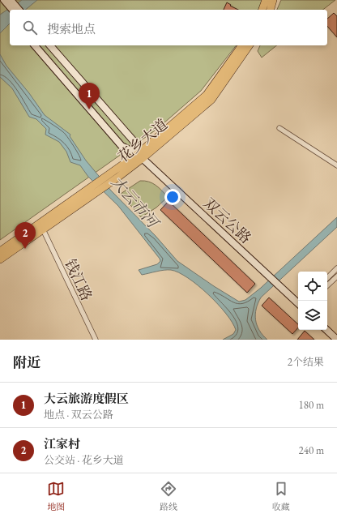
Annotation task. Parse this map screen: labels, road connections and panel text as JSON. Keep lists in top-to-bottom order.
{
  "streets": {
    "main road": ["花乡大道"],
    "street": ["双云公路", "钱江路"]
  },
  "crossings": [
    ["花乡大道", "双云公路"],
    ["花乡大道", "钱江路"]
  ],
  "water": ["大云市河"],
  "page": {
    "search": "搜索地点",
    "pins": ["1", "2"],
    "heading": ["附近", "2个结果"],
    "list": [
      {
        "mark": "1",
        "name": "大云旅游度假区",
        "note": "地点 · 双云公路",
        "value": "180 m"
      },
      {
        "mark": "2",
        "name": "江家村",
        "note": "公交站 · 花乡大道",
        "value": "240 m"
      }
    ],
    "nav": ["地图", "路线", "收藏"]
  }
}
